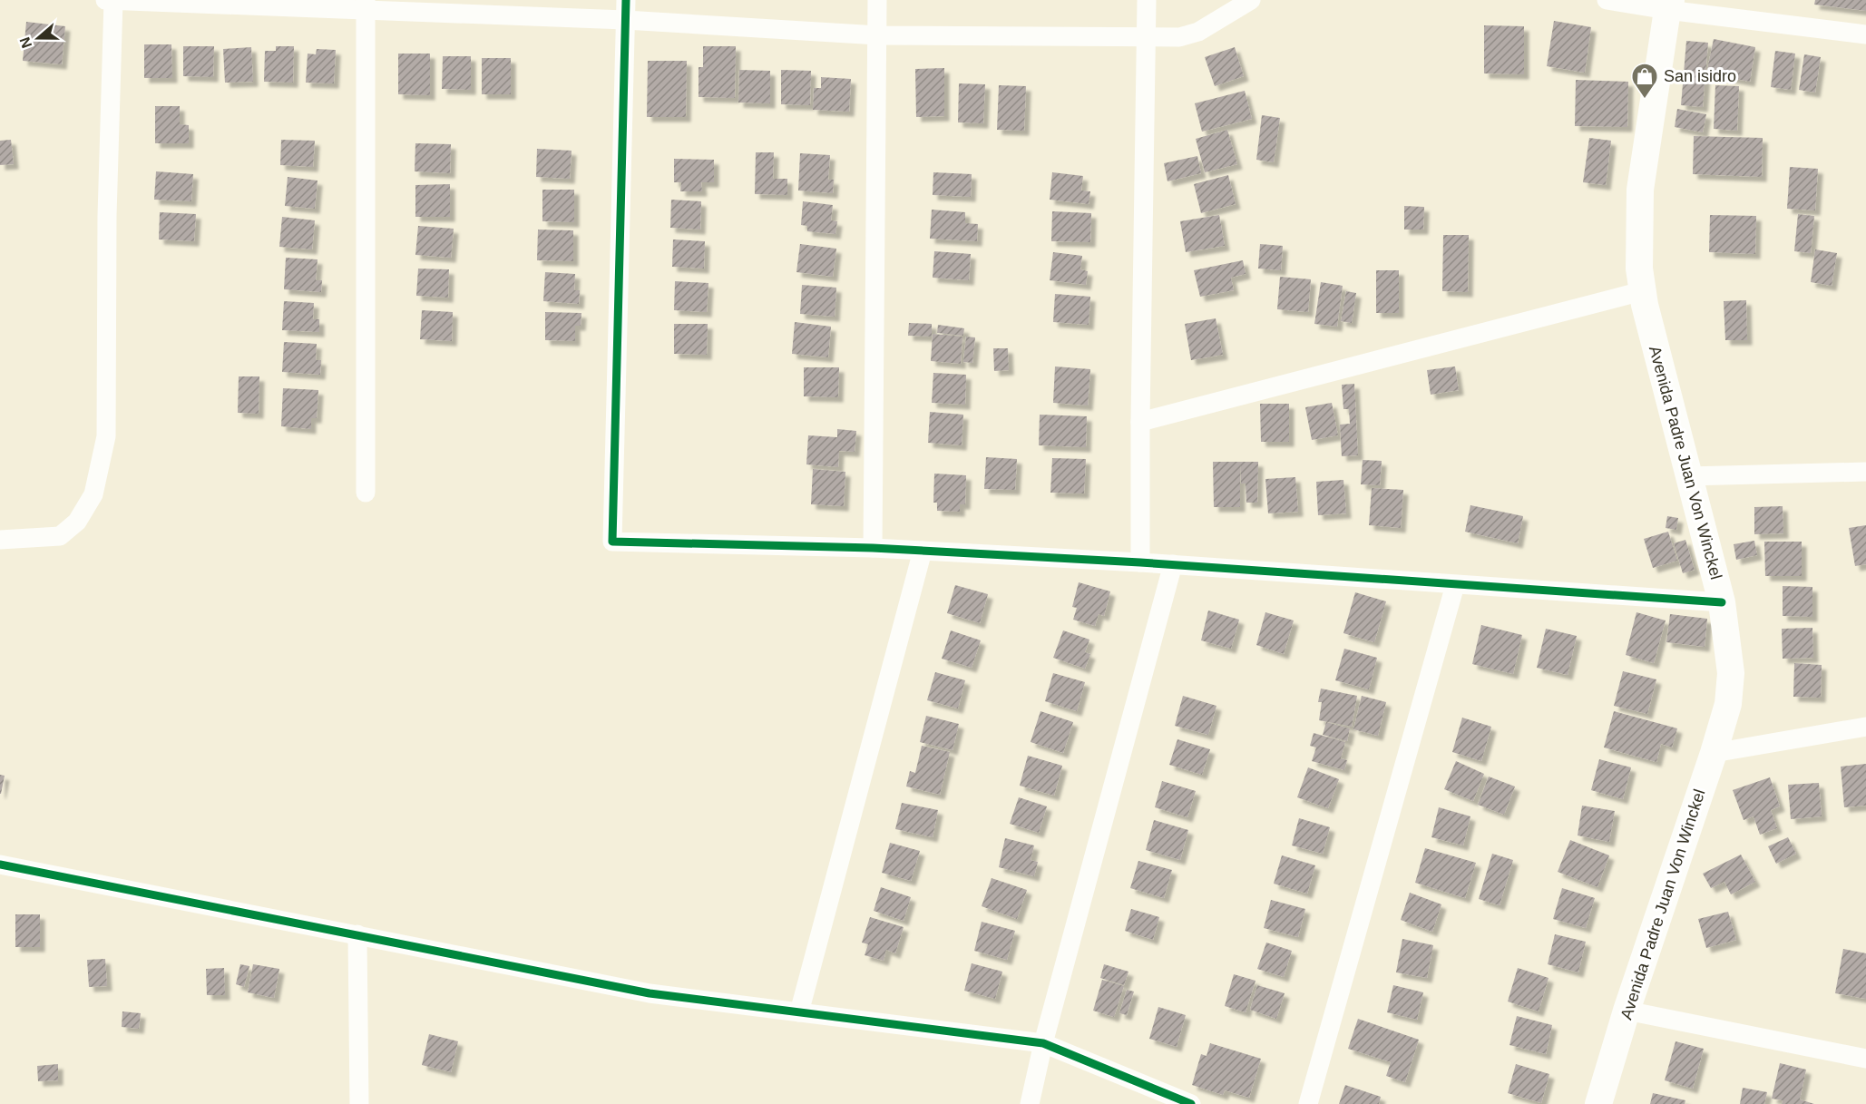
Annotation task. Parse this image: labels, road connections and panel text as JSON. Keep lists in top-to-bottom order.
{
  "streets": {
    "main road": ["Avenida Padre Juan Von Winckel"]
  },
  "places": {
    "shop": ["San isidro"]
  },
  "north": "left"
}
